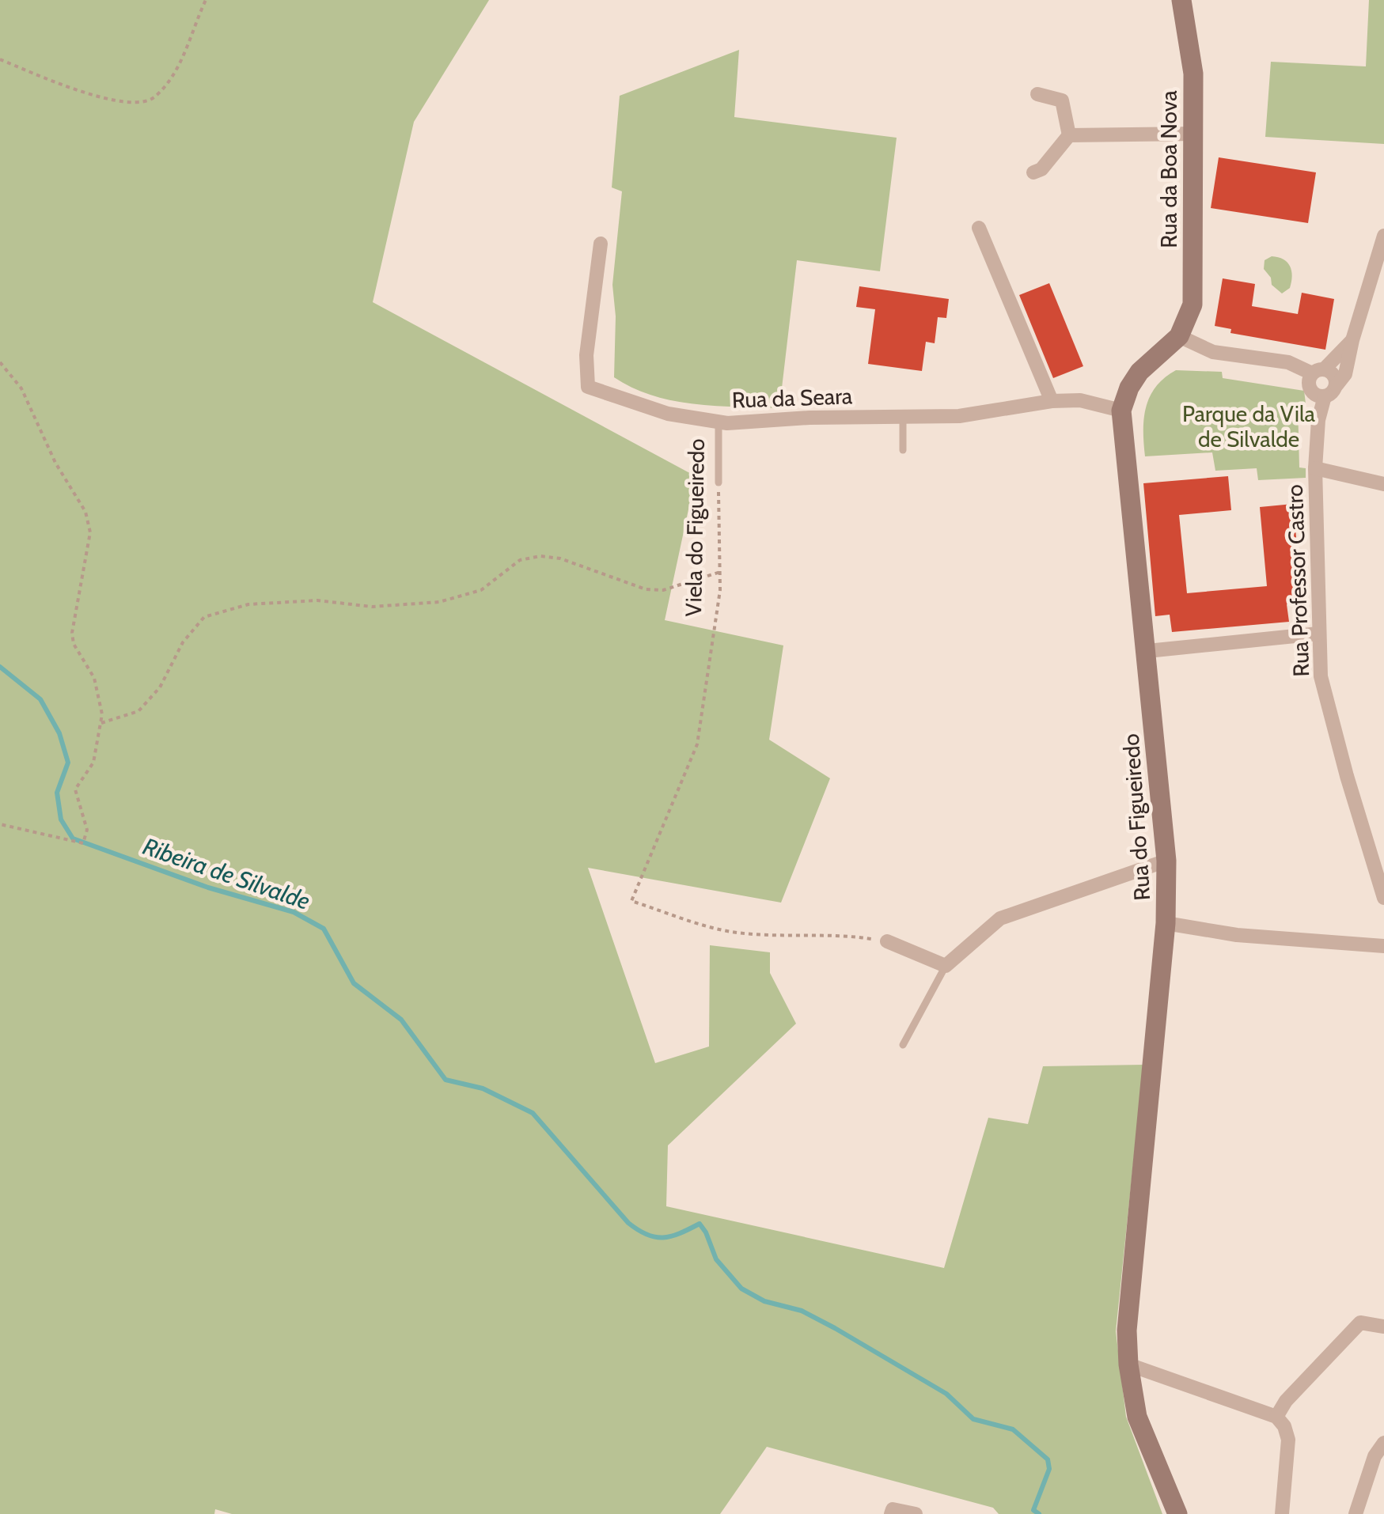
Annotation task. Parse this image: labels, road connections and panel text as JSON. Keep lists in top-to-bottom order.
{
  "streets": {
    "main road": ["Rua da Boa Nova", "Rua do Figueiredo"],
    "street": ["Rua da Seara", "Rua Professor Castro"],
    "lane": ["Viela do Figueiredo"]
  },
  "crossings": [
    ["Rua da Seara", "Viela do Figueiredo"],
    ["Rua da Seara", "Rua do Figueiredo"]
  ],
  "water": ["Ribeira de Silvalde"],
  "parks": ["Parque da Vila de Silvalde"]
}
